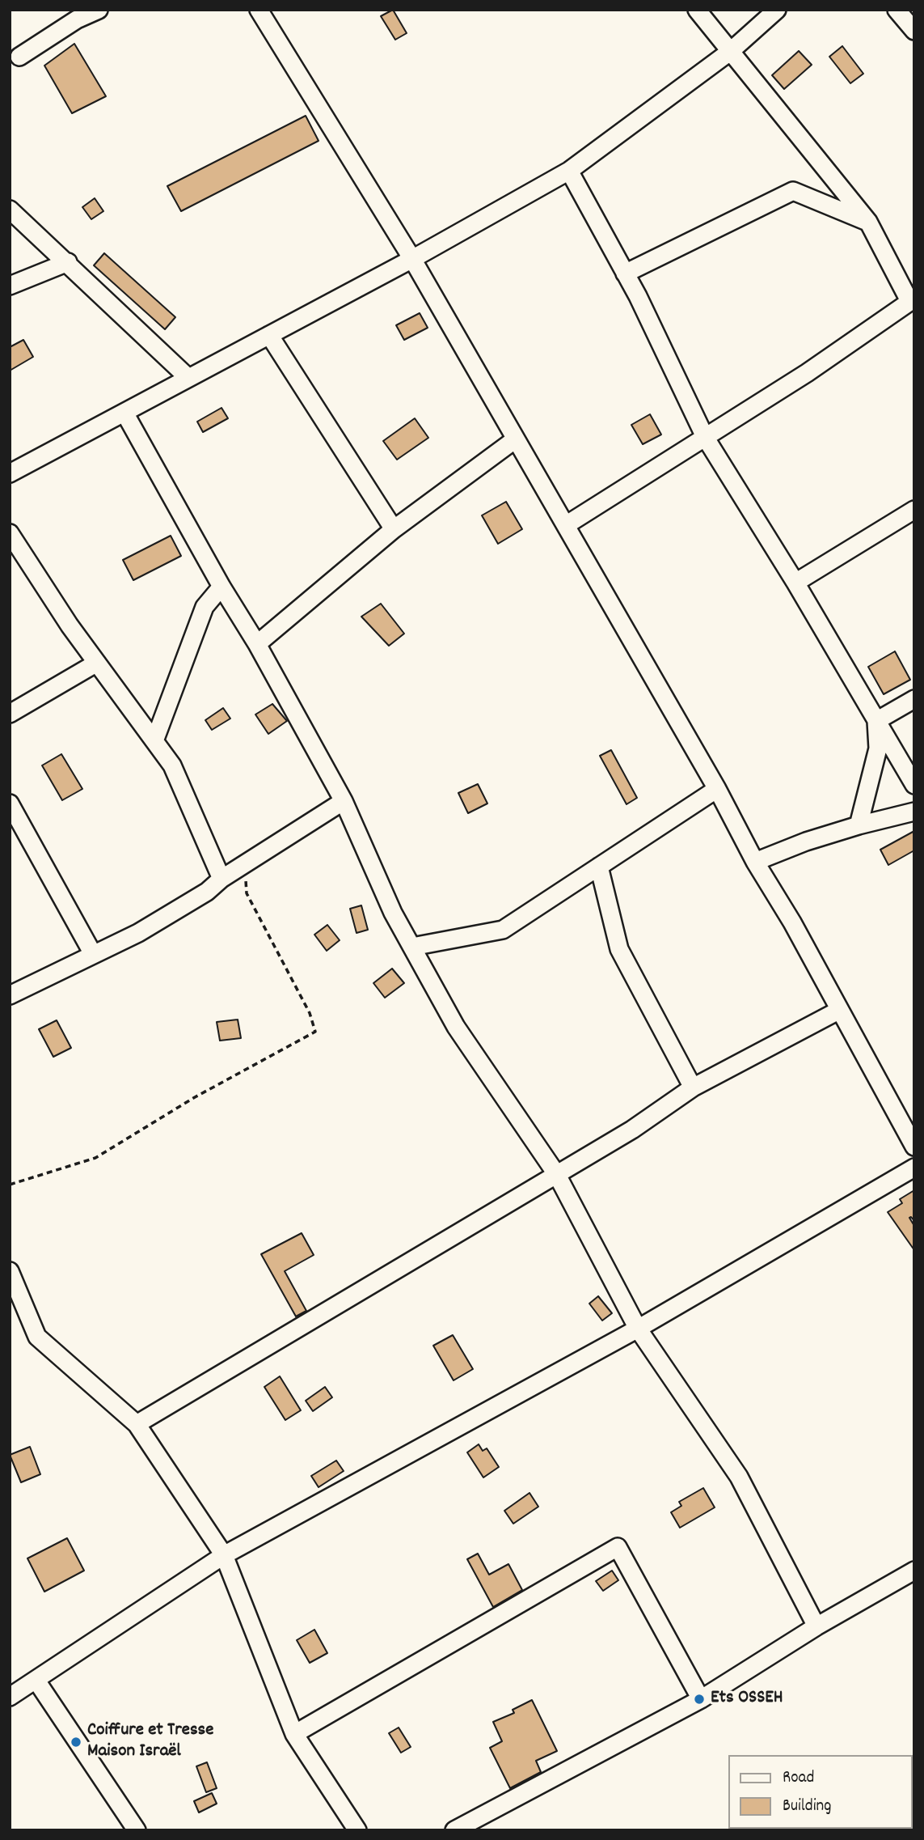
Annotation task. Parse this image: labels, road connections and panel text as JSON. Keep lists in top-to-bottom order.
{
  "places": ["Ets OSSEH", "Coiffure et Tresse Maison Israël"],
  "legend": ["Road", "Building"]
}
